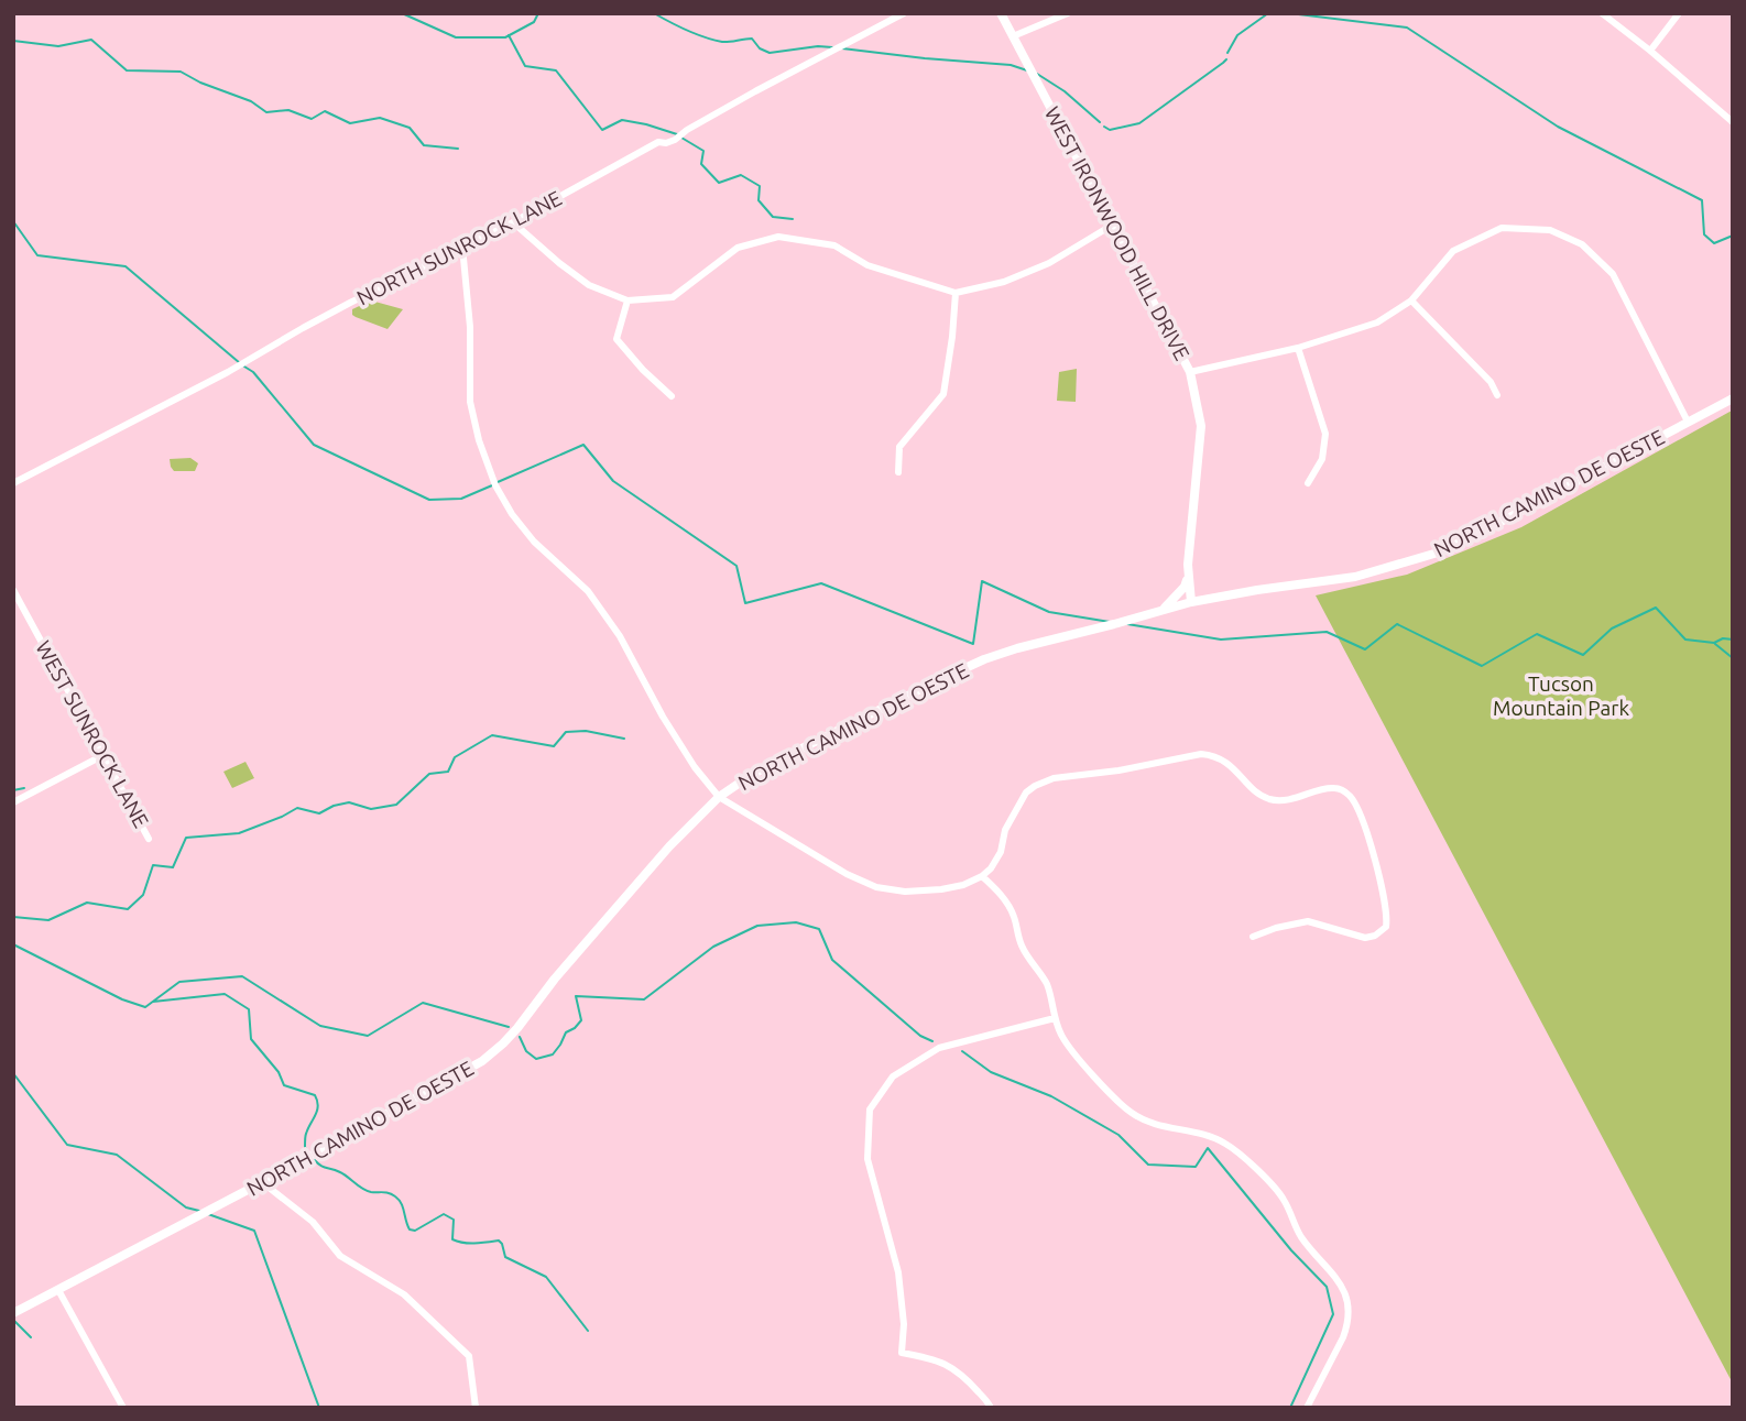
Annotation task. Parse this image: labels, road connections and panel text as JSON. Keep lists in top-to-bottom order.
{
  "streets": {
    "street": [
      "WEST IRONWOOD HILL DRIVE",
      "NORTH SUNROCK LANE",
      "NORTH CAMINO DE OESTE",
      "WEST SUNROCK LANE"
    ]
  },
  "crossings": [
    ["WEST IRONWOOD HILL DRIVE", "NORTH CAMINO DE OESTE"]
  ],
  "parks": ["Tucson Mountain Park"]
}
